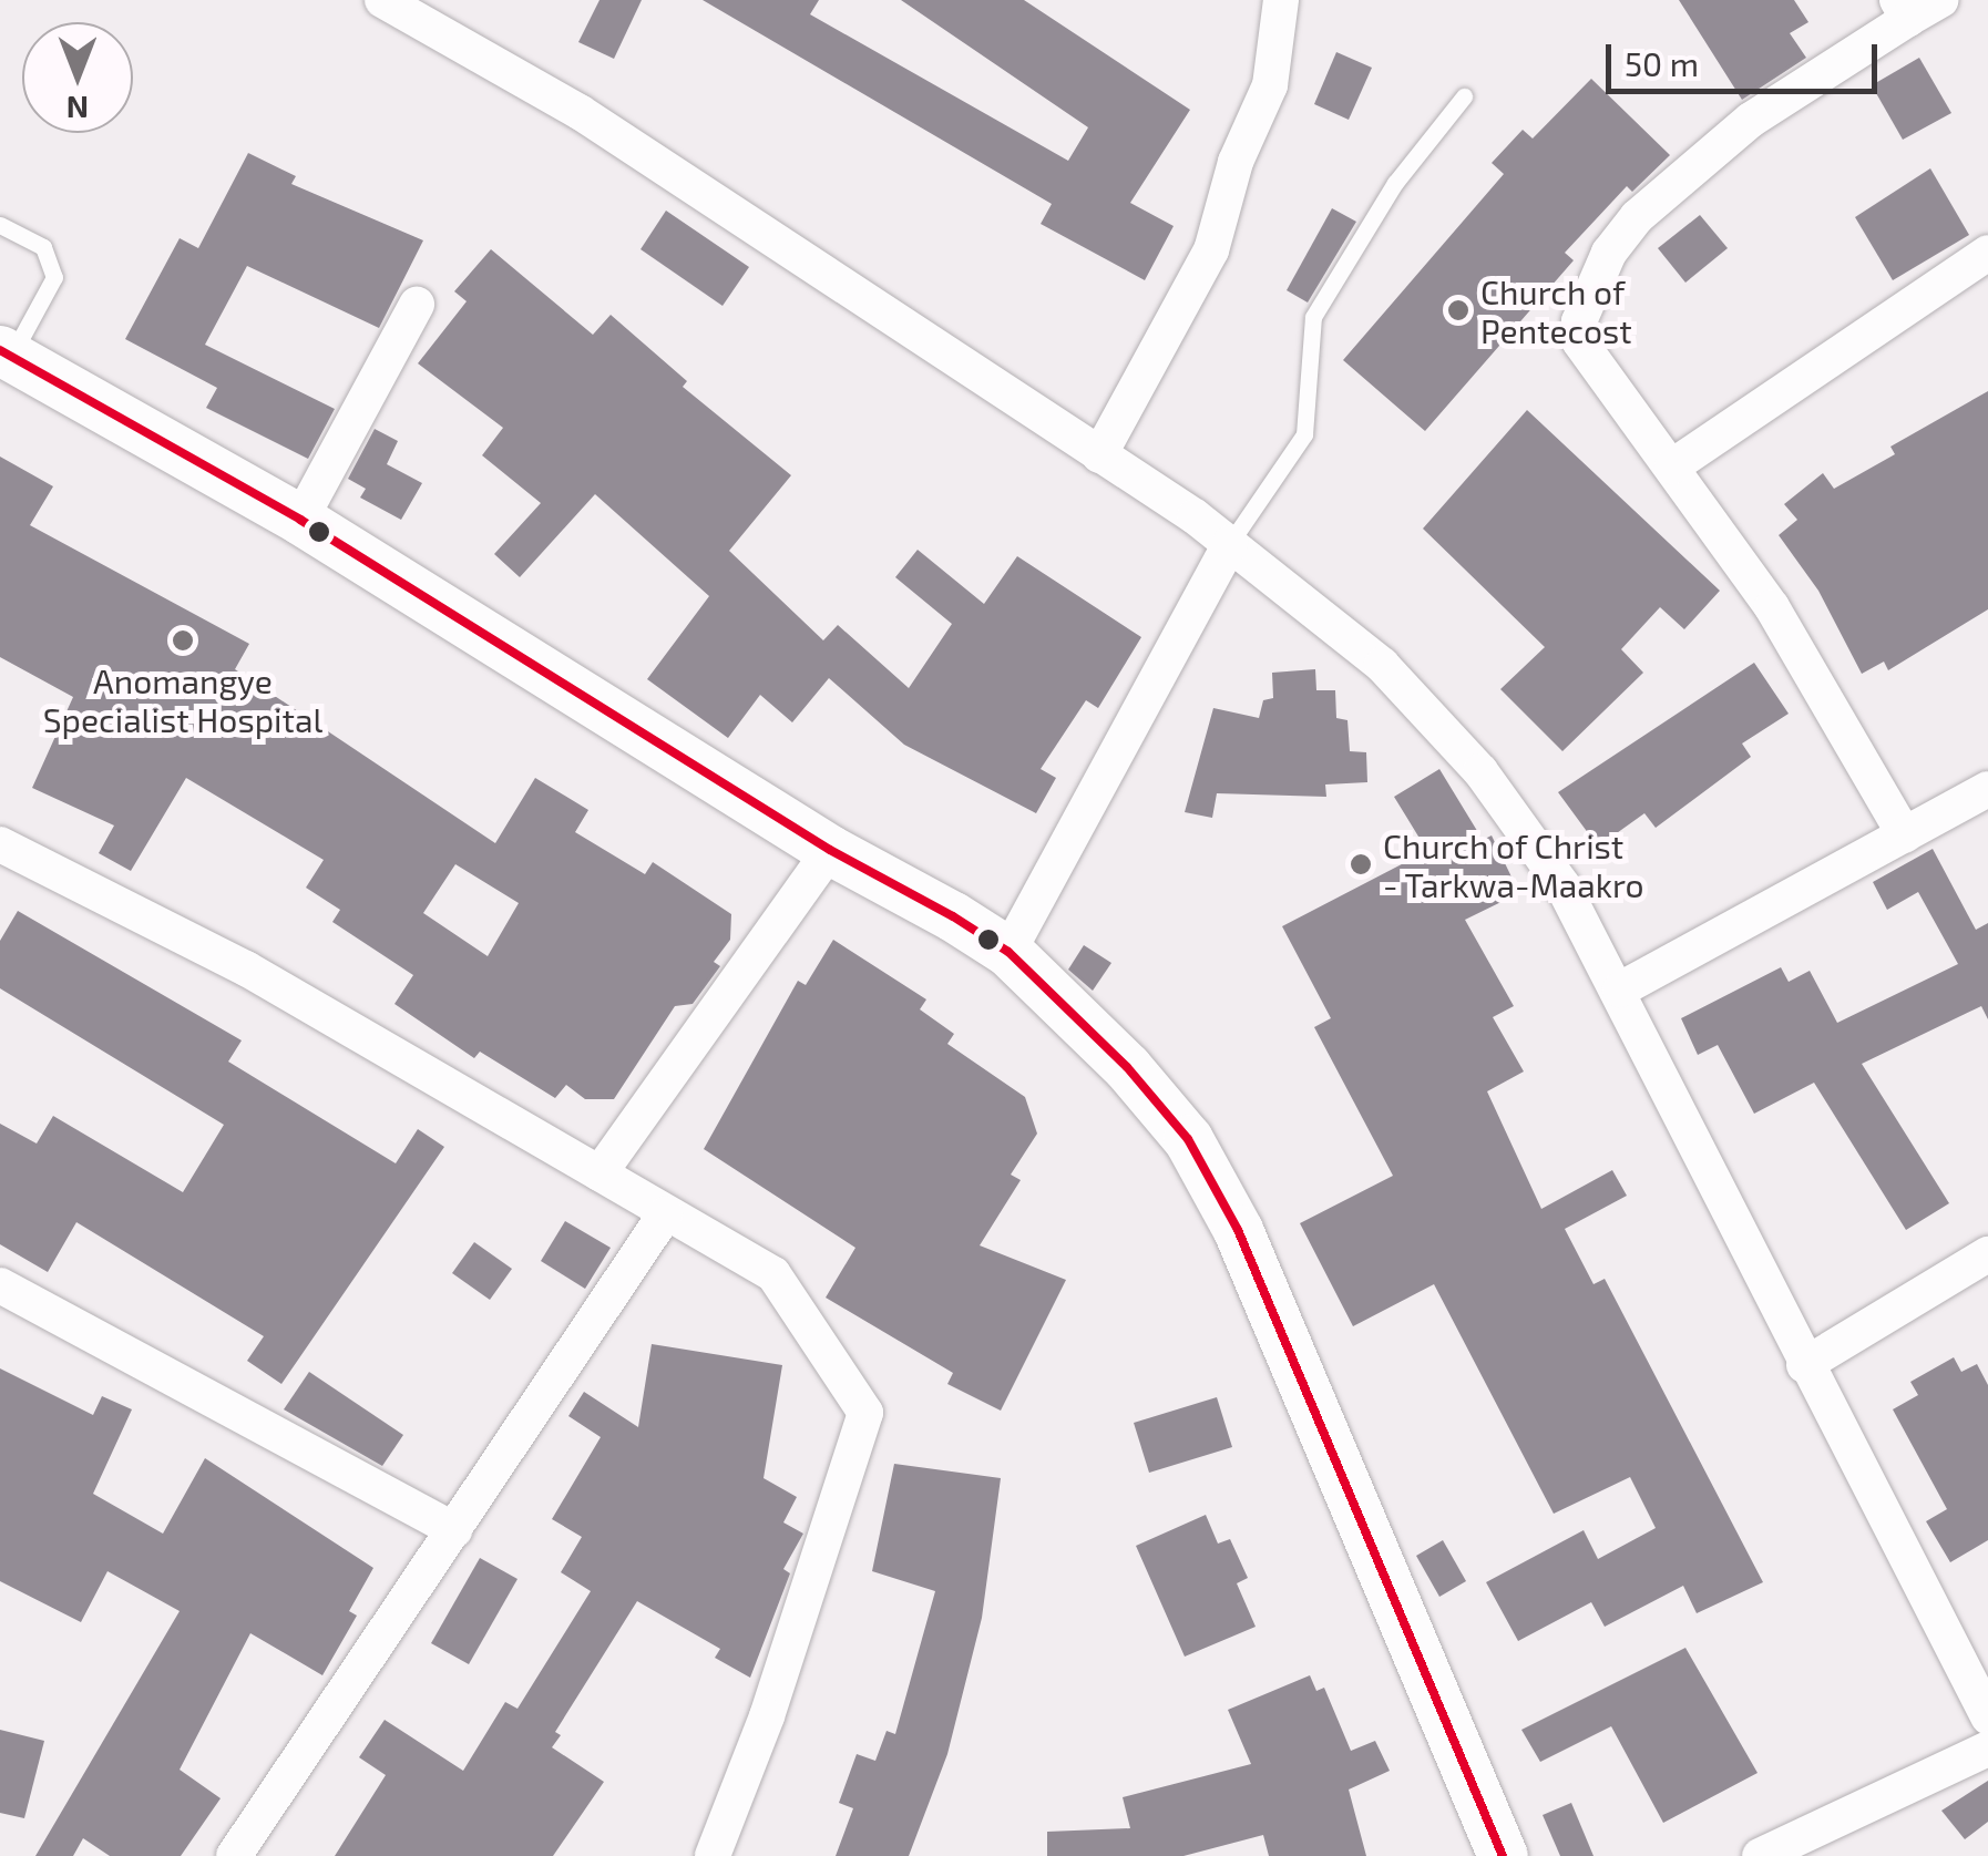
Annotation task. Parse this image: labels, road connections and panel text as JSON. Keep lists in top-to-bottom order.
{
  "places": ["Church of Pentecost", "Anomangye Specialist Hospital", "Church of Christ - Tarkwa-Maakro"],
  "scale_bar": "50 m",
  "north": "bottom"
}
